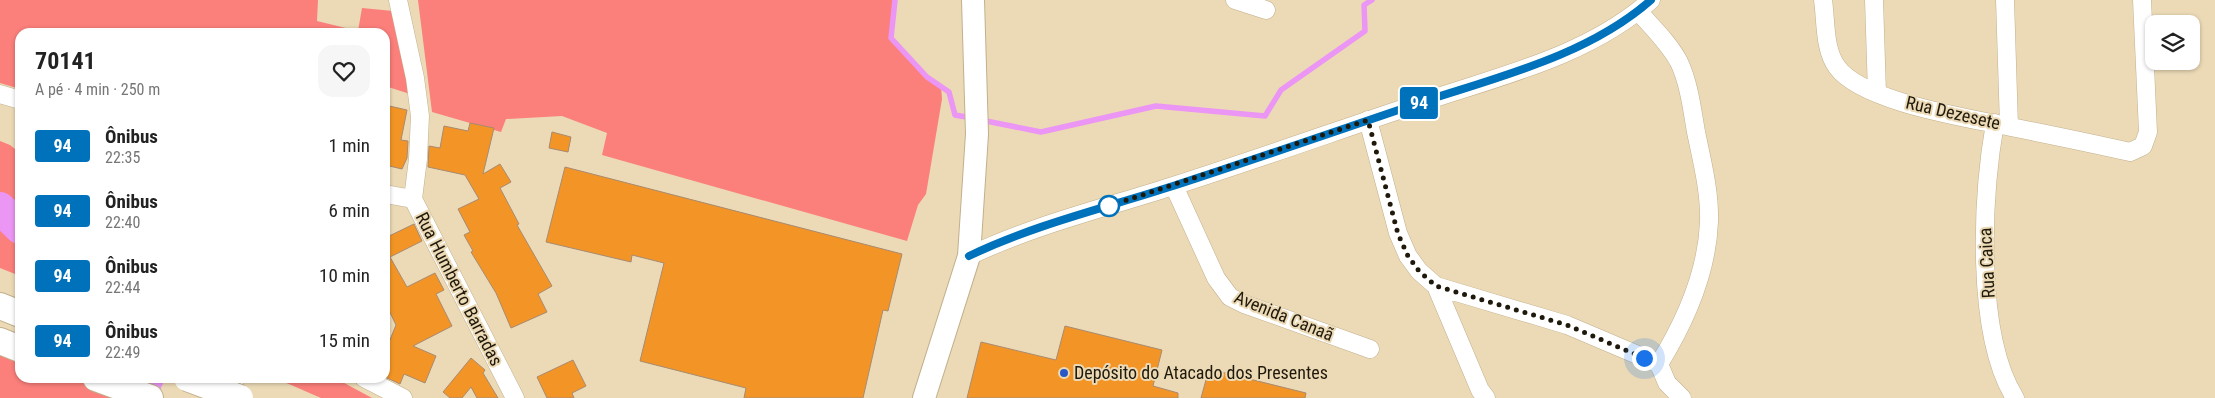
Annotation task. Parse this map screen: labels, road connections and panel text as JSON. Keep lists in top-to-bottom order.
{
  "streets": {
    "street": [
      "Rua Dezesete",
      "Rua Caica",
      "Rua Humberto Barradas",
      "Avenida Canaã"
    ]
  },
  "crossings": [
    ["Rua Dezesete", "Rua Caica"]
  ],
  "places": ["Depósito do Atacado dos Presentes"],
  "lines": ["bus line 94"],
  "page": {
    "on_map": "94",
    "heading": ["70141", "A pé · 4 min · 250 m"],
    "list": [
      {
        "mark": "94",
        "name": "Ônibus",
        "note": "22:35",
        "value": "1 min"
      },
      {
        "mark": "94",
        "name": "Ônibus",
        "note": "22:40",
        "value": "6 min"
      },
      {
        "mark": "94",
        "name": "Ônibus",
        "note": "22:44",
        "value": "10 min"
      },
      {
        "mark": "94",
        "name": "Ônibus",
        "note": "22:49",
        "value": "15 min"
      }
    ]
  }
}
